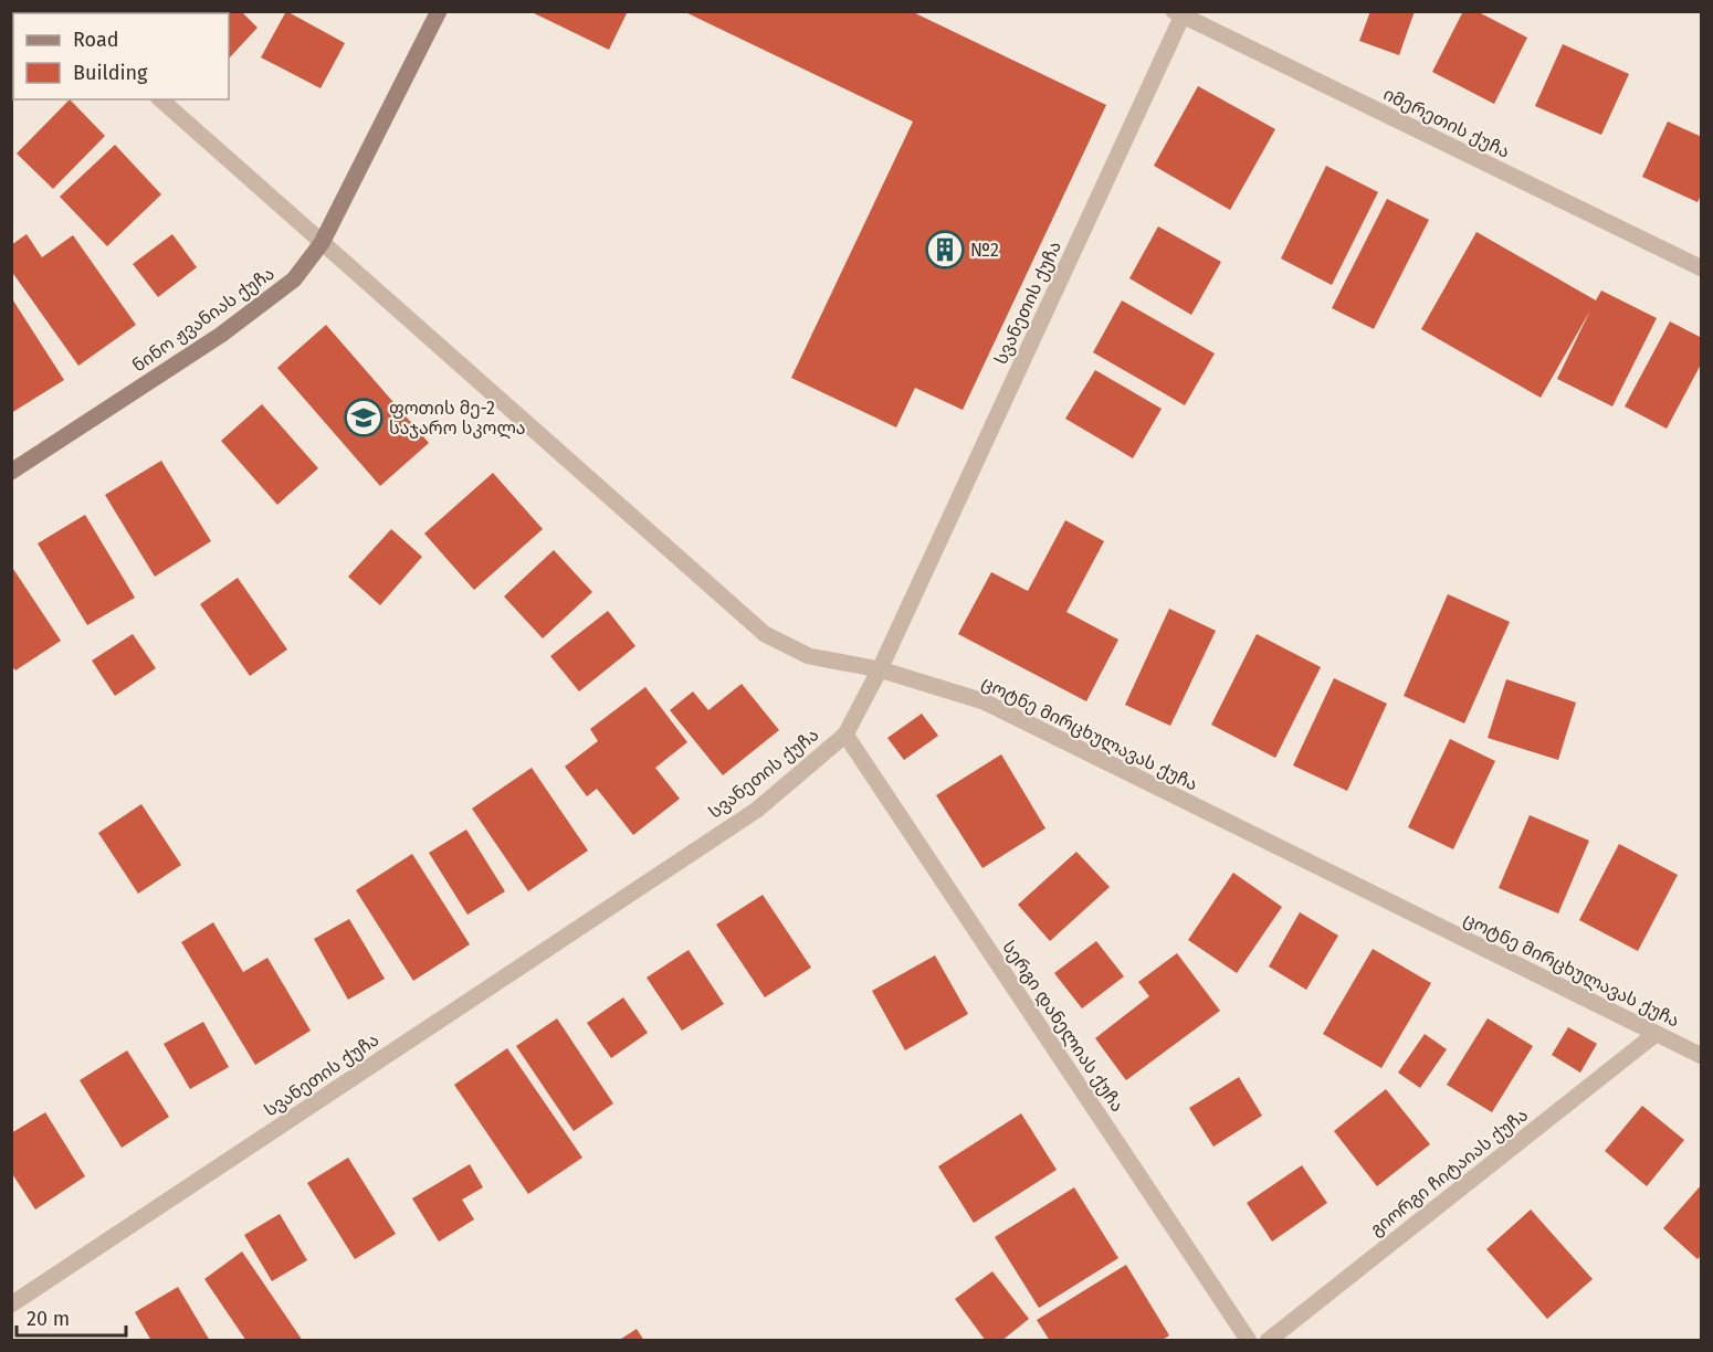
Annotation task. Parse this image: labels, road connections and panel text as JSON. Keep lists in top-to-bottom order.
{
  "streets": {
    "street": [
      "იმერეთის ქუჩა",
      "სვანეთის ქუჩა",
      "ნინო ჟვანიას ქუჩა",
      "ცოტნე მირცხულავას ქუჩა",
      "სერგი დანელიას ქუჩა",
      "გიორგი ჩიტაიას ქუჩა"
    ]
  },
  "crossings": [
    ["იმერეთის ქუჩა", "სვანეთის ქუჩა"],
    ["სვანეთის ქუჩა", "ცოტნე მირცხულავას ქუჩა"],
    ["სვანეთის ქუჩა", "სერგი დანელიას ქუჩა"],
    ["ნინო ჟვანიას ქუჩა", "ცოტნე მირცხულავას ქუჩა"],
    ["ცოტნე მირცხულავას ქუჩა", "გიორგი ჩიტაიას ქუჩა"]
  ],
  "places": {
    "building": ["№2"],
    "school or university": ["ფოთის მე-2 საჯარო სკოლა"]
  },
  "legend": ["Road", "Building"],
  "scale_bar": "20 m"
}
